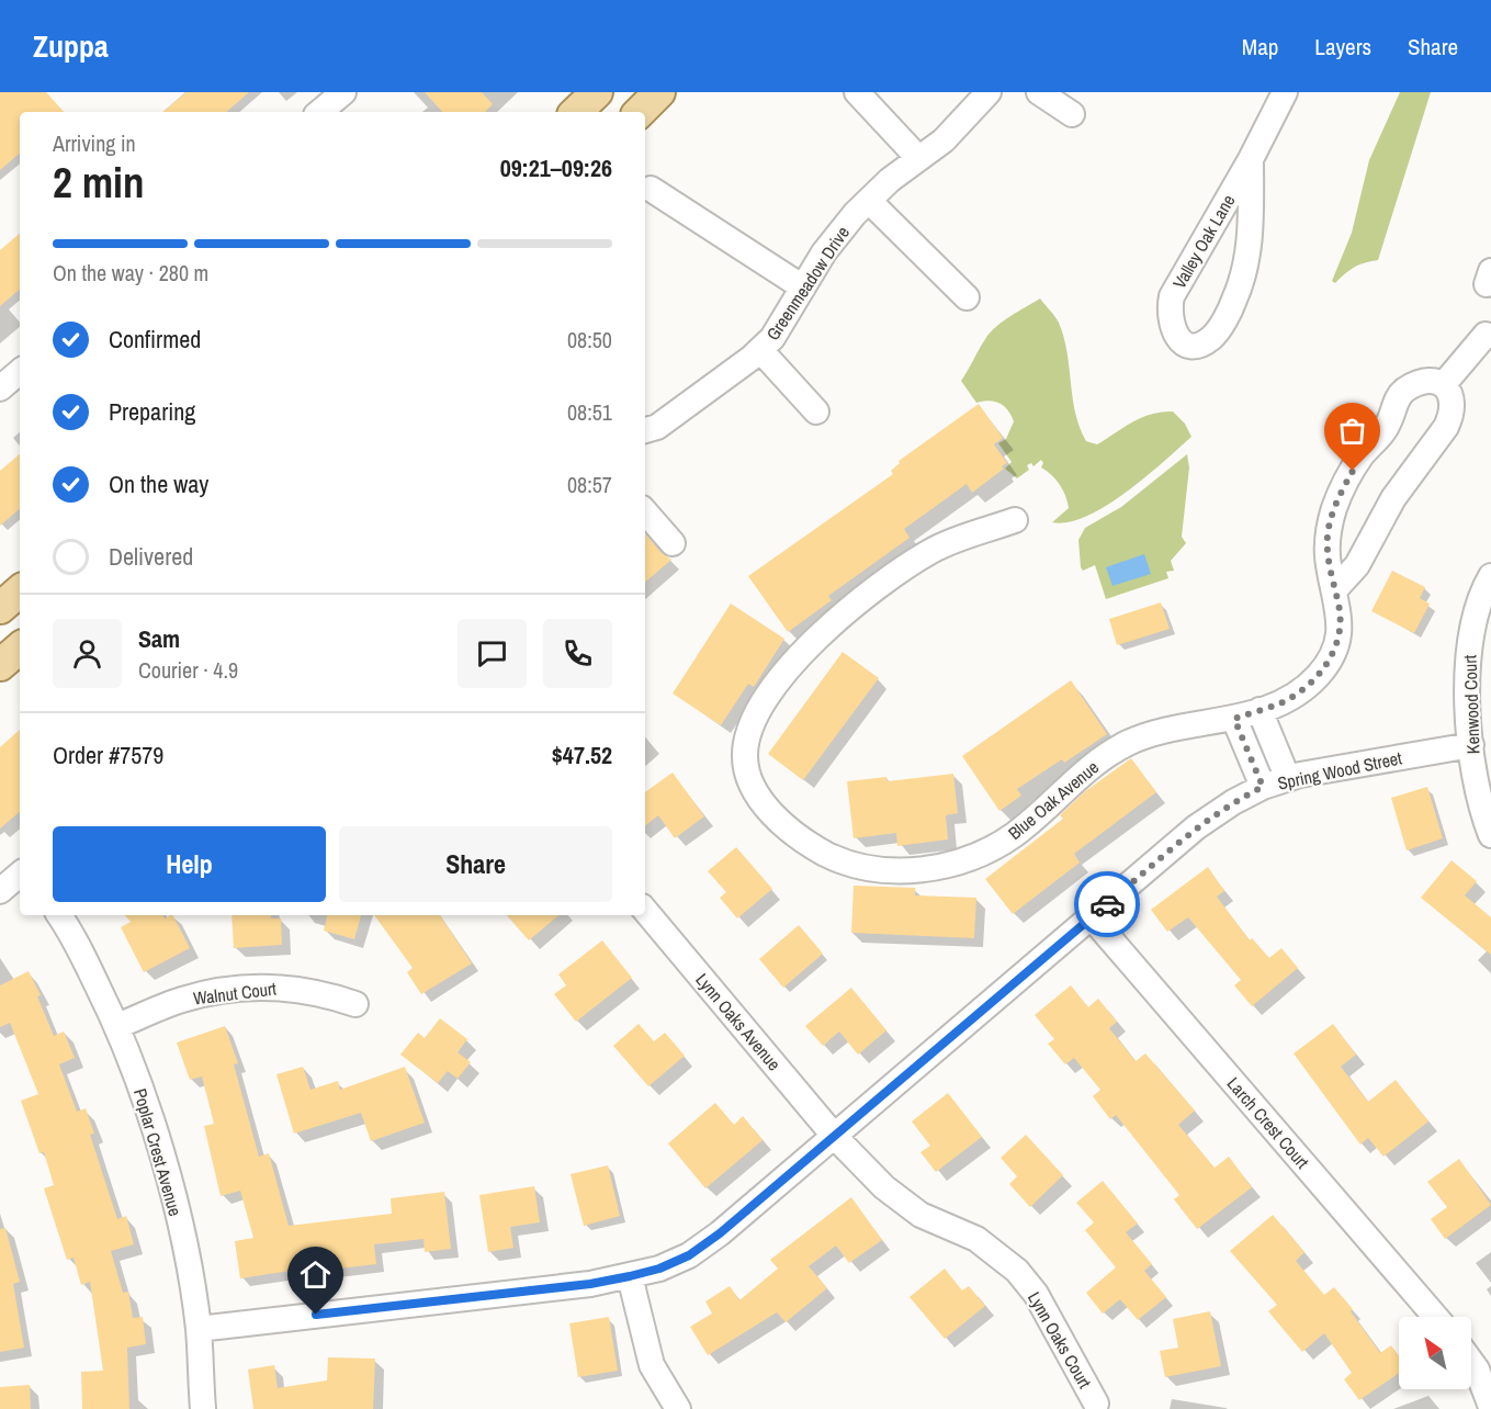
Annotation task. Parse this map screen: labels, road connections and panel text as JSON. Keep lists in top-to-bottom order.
{
  "streets": {
    "street": [
      "Valley Oak Lane",
      "Greenmeadow Drive",
      "Kenwood Court",
      "Spring Wood Street",
      "Blue Oak Avenue",
      "Walnut Court",
      "Lynn Oaks Avenue",
      "Larch Crest Court",
      "Poplar Crest Avenue",
      "Lynn Oaks Court"
    ]
  },
  "crossings": [
    ["Kenwood Court", "Spring Wood Street"],
    ["Spring Wood Street", "Lynn Oaks Avenue"],
    ["Spring Wood Street", "Larch Crest Court"],
    ["Spring Wood Street", "Poplar Crest Avenue"],
    ["Spring Wood Street", "Lynn Oaks Court"],
    ["Walnut Court", "Poplar Crest Avenue"],
    ["Lynn Oaks Avenue", "Lynn Oaks Court"]
  ],
  "north": "top left",
  "page": {
    "header": "Zuppa",
    "nav": ["Map", "Layers", "Share"],
    "heading": ["2 min", "Arriving in", "09:21–09:26"],
    "panel": [
      "Sam",
      "Courier · 4.9",
      "Order #7579",
      "$47.52"
    ],
    "bar": "On the way · 280 m",
    "list": [
      ["Confirmed", "08:50"],
      ["Preparing", "08:51"],
      ["On the way", "08:57"],
      "Delivered"
    ],
    "buttons": ["Help", "Share"]
  }
}
